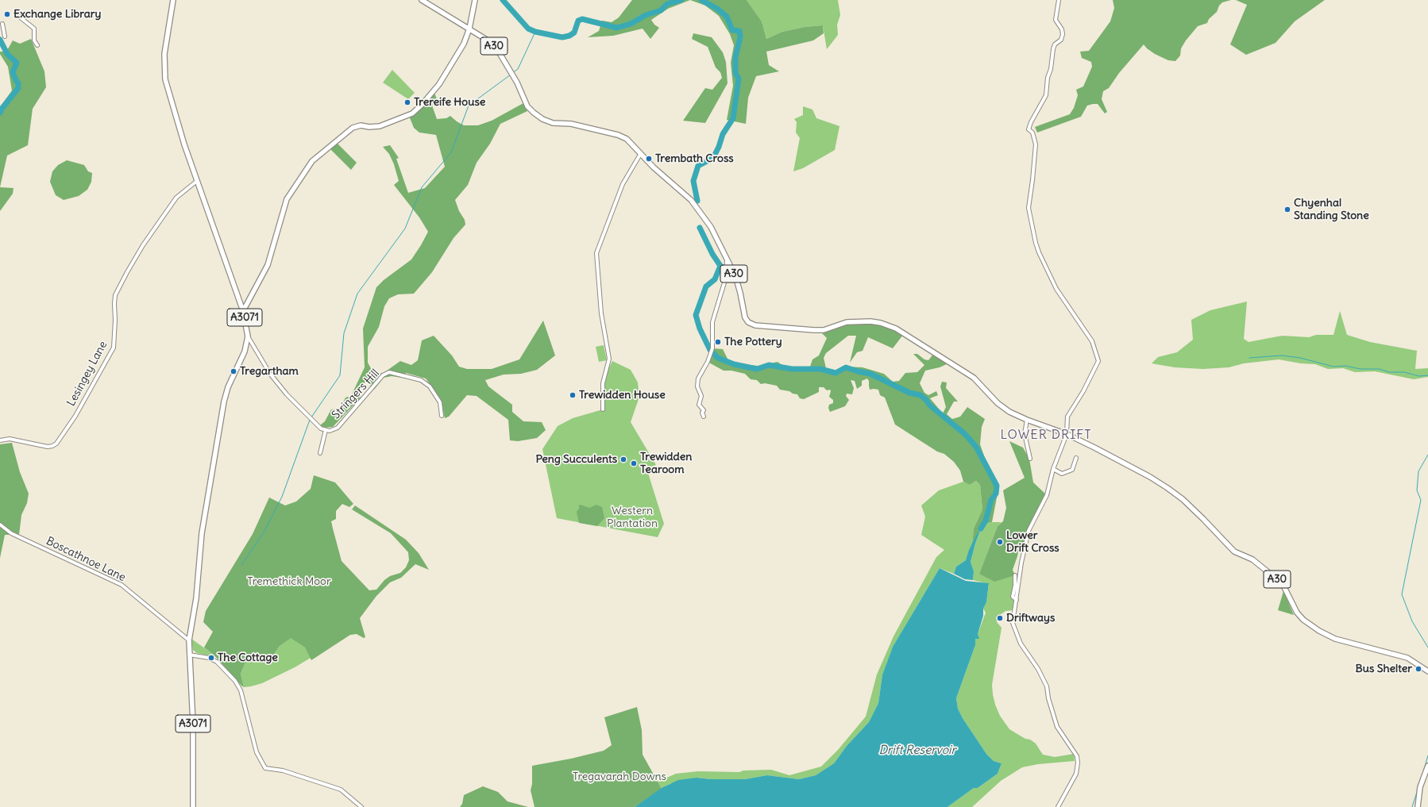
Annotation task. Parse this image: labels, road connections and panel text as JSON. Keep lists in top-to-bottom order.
{
  "streets": {
    "main road": ["A30", "A3071"],
    "street": ["Lesingey Lane", "Stringers Hill", "Boscathnoe Lane"]
  },
  "crossings": [
    ["A3071", "Lesingey Lane"],
    ["A3071", "Stringers Hill"],
    ["A3071", "Boscathnoe Lane"]
  ],
  "districts": ["LOWER DRIFT"],
  "water": ["Drift Reservoir"],
  "parks": ["Western Plantation", "Tremethick Moor", "Tregavarah Downs"],
  "places": [
    "Exchange Library",
    "Trereife House",
    "Trembath Cross",
    "Chyenhal Standing Stone",
    "The Pottery",
    "Tregartham",
    "Trewidden House",
    "Peng Succulents",
    "Trewidden Tearoom",
    "Lower Drift Cross",
    "Driftways",
    "The Cottage",
    "Bus Shelter"
  ]
}
